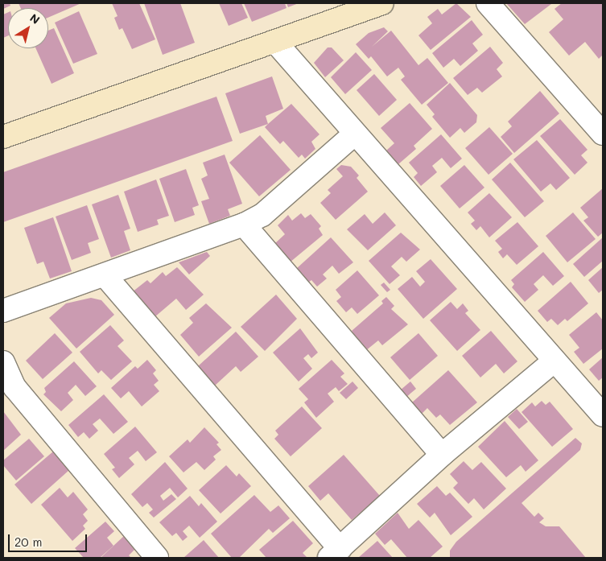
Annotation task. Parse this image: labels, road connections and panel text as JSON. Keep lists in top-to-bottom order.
{
  "scale_bar": "20 m",
  "north": "top right"
}
